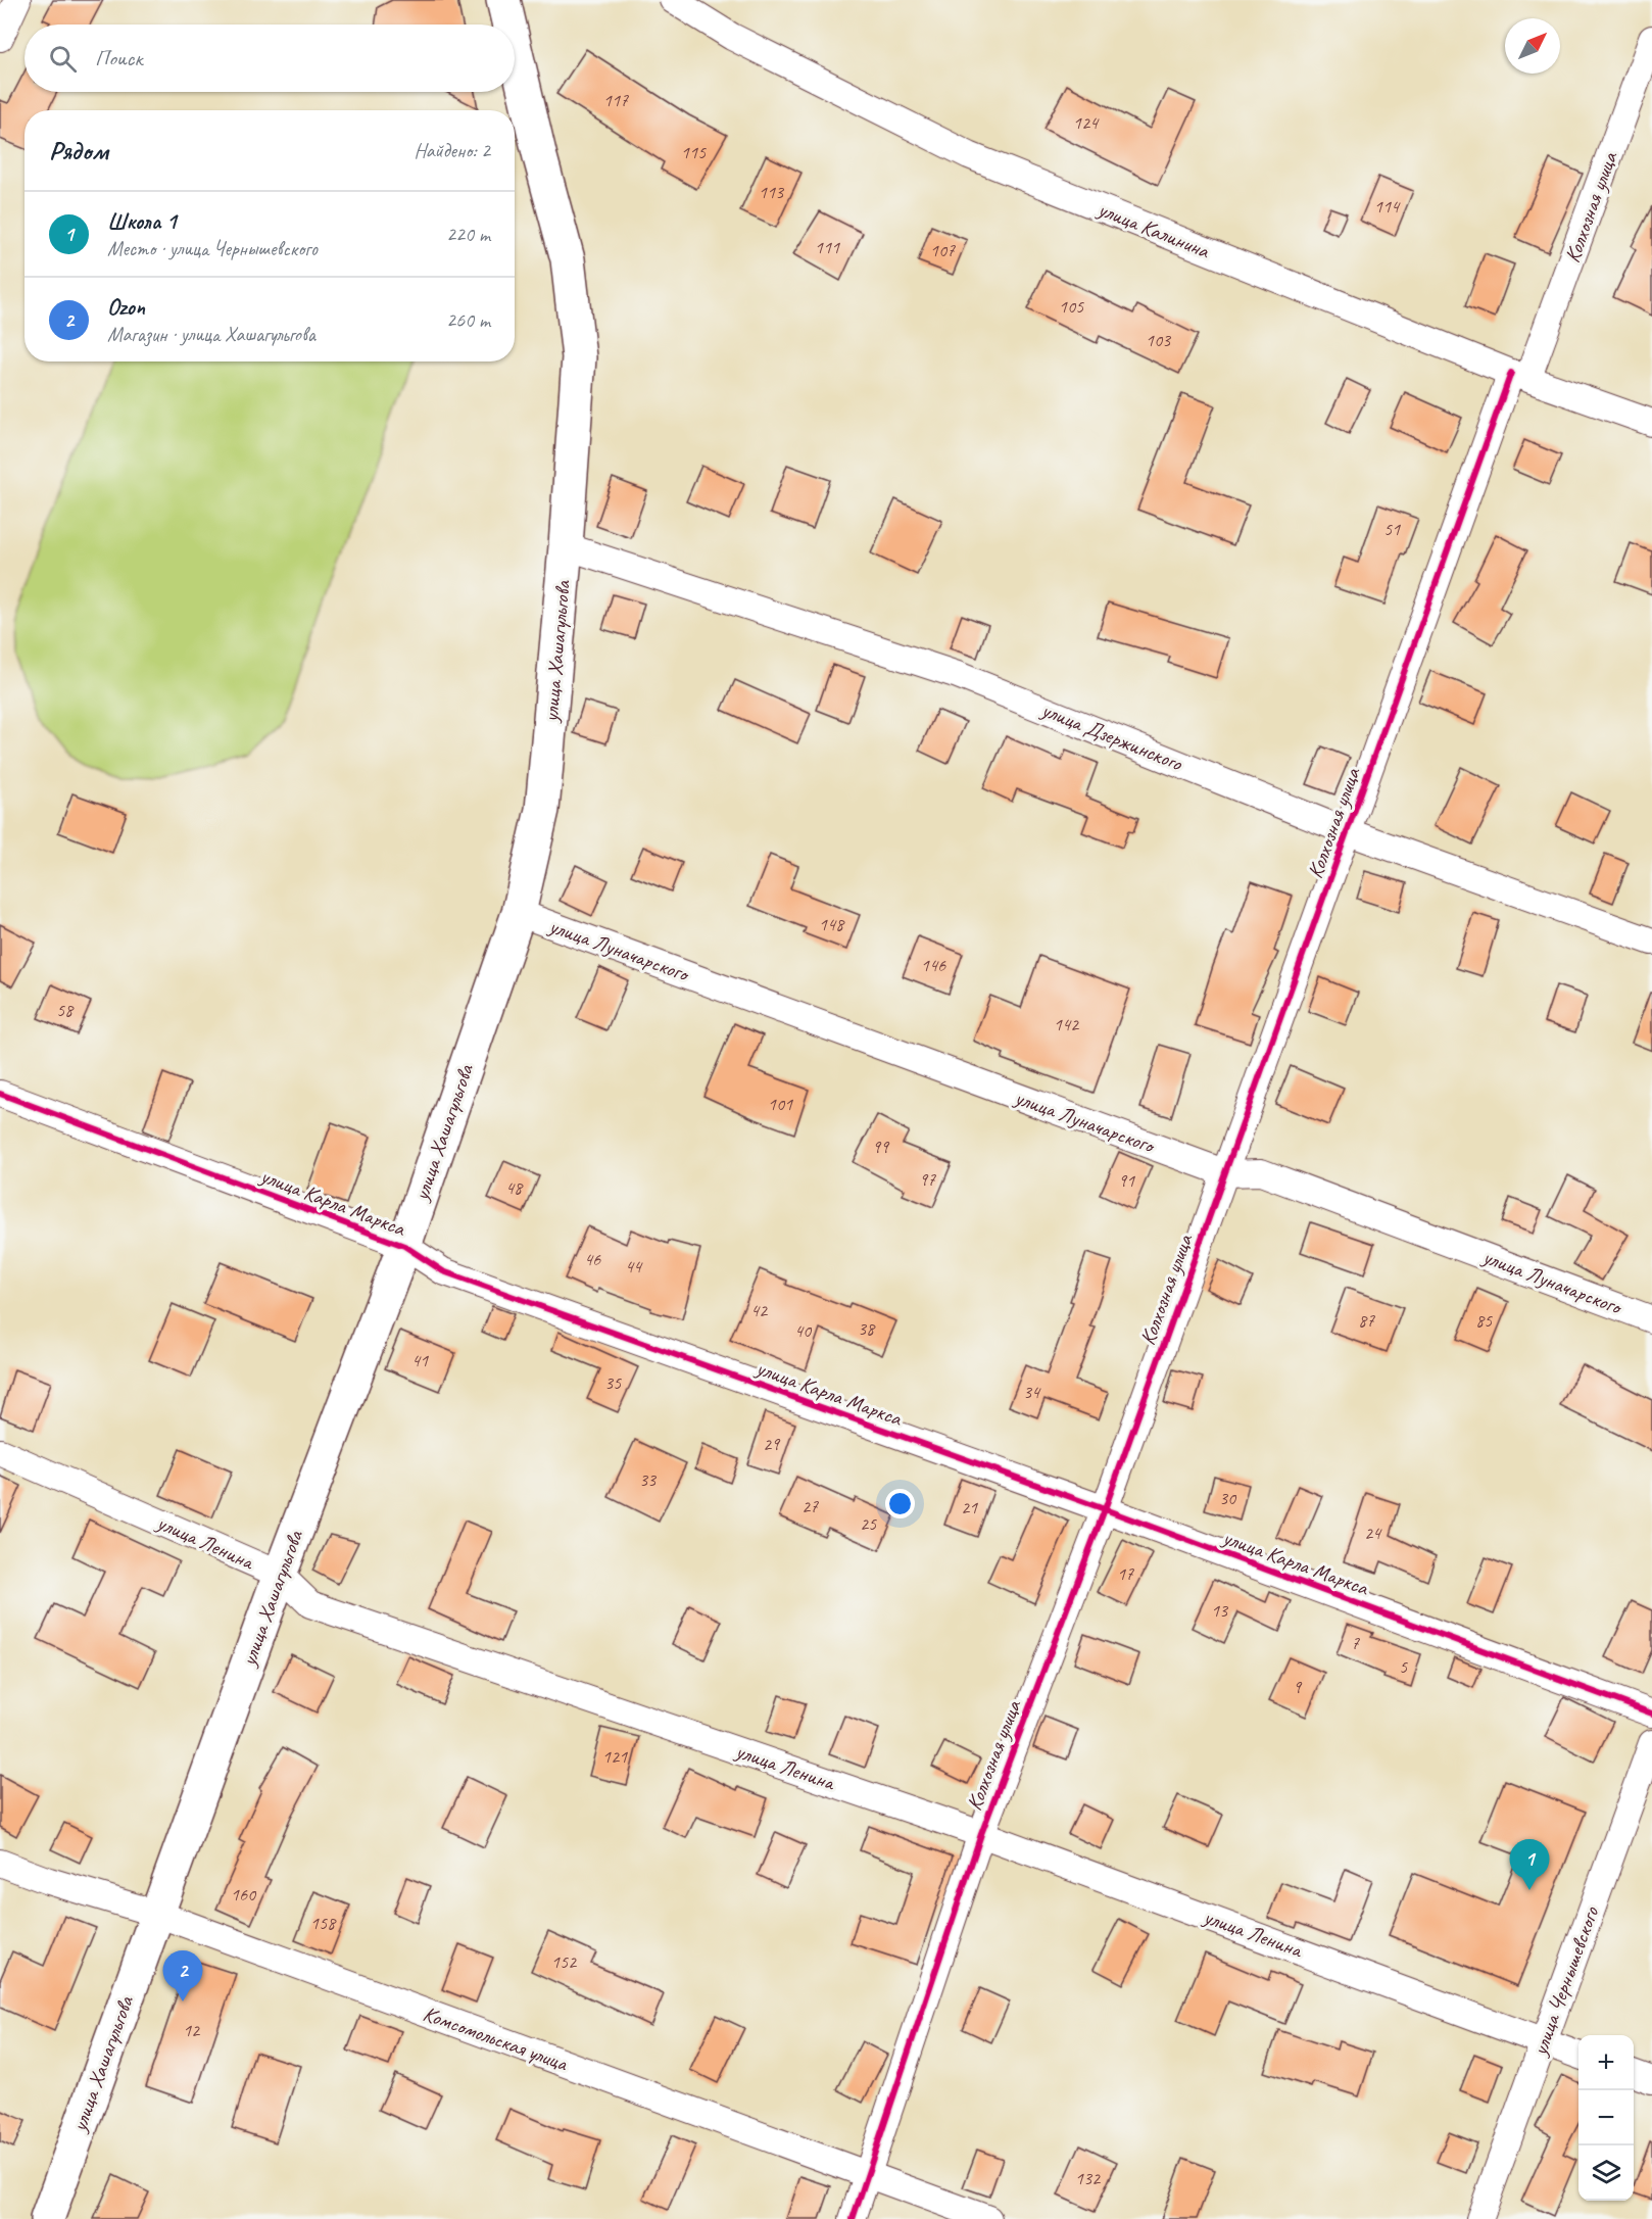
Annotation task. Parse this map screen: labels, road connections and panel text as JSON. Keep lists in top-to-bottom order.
{
  "streets": {
    "main road": ["улица Хашагульгова"],
    "street": [
      "Колхозная улица",
      "улица Калинина",
      "улица Дзержинского",
      "улица Луначарского",
      "улица Карла Маркса",
      "улица Ленина",
      "улица Чернышевского",
      "Комсомольская улица"
    ]
  },
  "crossings": [
    ["Колхозная улица", "улица Калинина"],
    ["Колхозная улица", "улица Дзержинского"],
    ["Колхозная улица", "улица Луначарского"],
    ["Колхозная улица", "улица Карла Маркса"],
    ["Колхозная улица", "улица Ленина"],
    ["Колхозная улица", "Комсомольская улица"],
    ["улица Хашагульгова", "улица Дзержинского"],
    ["улица Хашагульгова", "улица Луначарского"],
    ["улица Хашагульгова", "улица Карла Маркса"],
    ["улица Хашагульгова", "улица Ленина"],
    ["улица Хашагульгова", "Комсомольская улица"],
    ["улица Ленина", "улица Чернышевского"]
  ],
  "house_numbers": [
    "117",
    "124",
    "115",
    "113",
    "114",
    "111",
    "107",
    "105",
    "103",
    "51",
    "148",
    "146",
    "58",
    "142",
    "101",
    "99",
    "97",
    "91",
    "48",
    "46",
    "44",
    "42",
    "87",
    "85",
    "38",
    "40",
    "41",
    "35",
    "34",
    "29",
    "33",
    "30",
    "27",
    "21",
    "25",
    "24",
    "17",
    "13",
    "7",
    "5",
    "9",
    "121",
    "160",
    "158",
    "152",
    "12",
    "132"
  ],
  "north": "top right",
  "page": {
    "search": "Поиск",
    "heading": ["Рядом", "Найдено: 2"],
    "list": [
      {
        "mark": "1",
        "name": "Школа 1",
        "note": "Место · улица Чернышевского",
        "value": "220 m"
      },
      {
        "mark": "2",
        "name": "Ozon",
        "note": "Магазин · улица Хашагульгова",
        "value": "260 m"
      }
    ],
    "pins": ["1", "2"],
    "map_buttons": ["+", "−"]
  }
}
